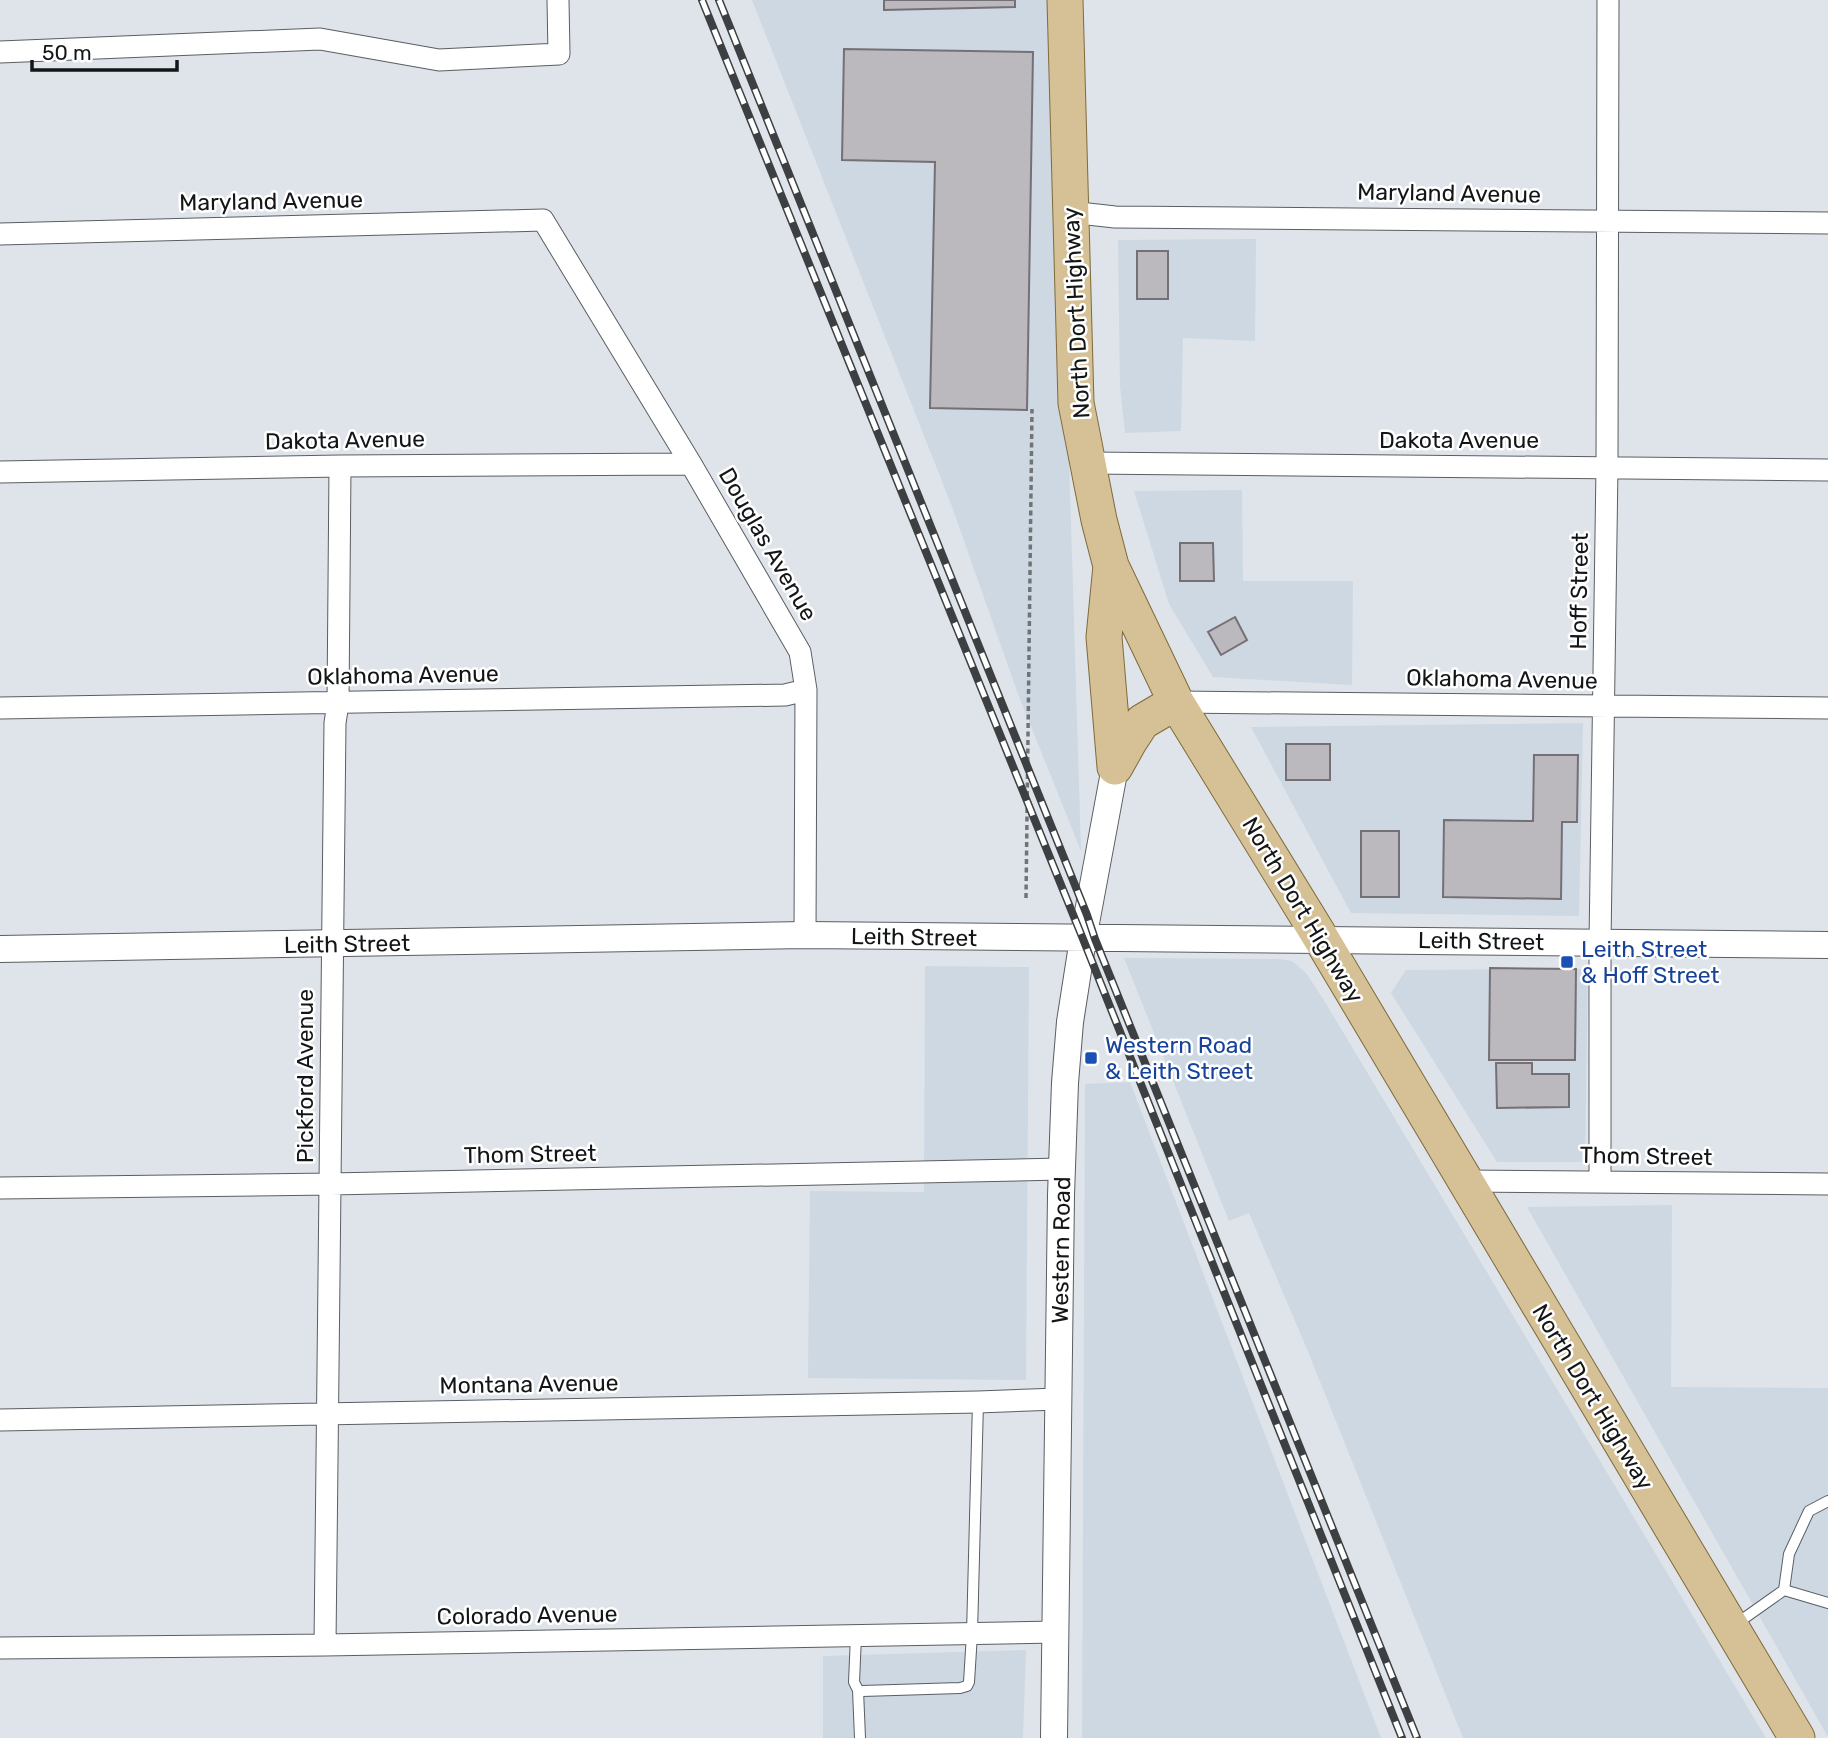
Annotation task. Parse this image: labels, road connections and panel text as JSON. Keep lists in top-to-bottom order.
{
  "streets": {
    "main road": ["North Dort Highway"],
    "street": [
      "Maryland Avenue",
      "Dakota Avenue",
      "Douglas Avenue",
      "Hoff Street",
      "Oklahoma Avenue",
      "Leith Street",
      "Pickford Avenue",
      "Thom Street",
      "Western Road",
      "Montana Avenue",
      "Colorado Avenue"
    ]
  },
  "crossings": [
    ["Maryland Avenue", "North Dort Highway"],
    ["Maryland Avenue", "Douglas Avenue"],
    ["Maryland Avenue", "Hoff Street"],
    ["North Dort Highway", "Dakota Avenue"],
    ["North Dort Highway", "Oklahoma Avenue"],
    ["North Dort Highway", "Leith Street"],
    ["North Dort Highway", "Thom Street"],
    ["Dakota Avenue", "Douglas Avenue"],
    ["Dakota Avenue", "Hoff Street"],
    ["Dakota Avenue", "Pickford Avenue"],
    ["Douglas Avenue", "Oklahoma Avenue"],
    ["Douglas Avenue", "Leith Street"],
    ["Hoff Street", "Oklahoma Avenue"],
    ["Hoff Street", "Leith Street"],
    ["Hoff Street", "Thom Street"],
    ["Oklahoma Avenue", "Pickford Avenue"],
    ["Leith Street", "Pickford Avenue"],
    ["Leith Street", "Western Road"],
    ["Pickford Avenue", "Thom Street"],
    ["Pickford Avenue", "Montana Avenue"],
    ["Pickford Avenue", "Colorado Avenue"],
    ["Thom Street", "Western Road"],
    ["Western Road", "Montana Avenue"],
    ["Western Road", "Colorado Avenue"]
  ],
  "places": {
    "transit": ["Leith Street & Hoff Street", "Western Road & Leith Street"]
  },
  "scale_bar": "50 m"
}
